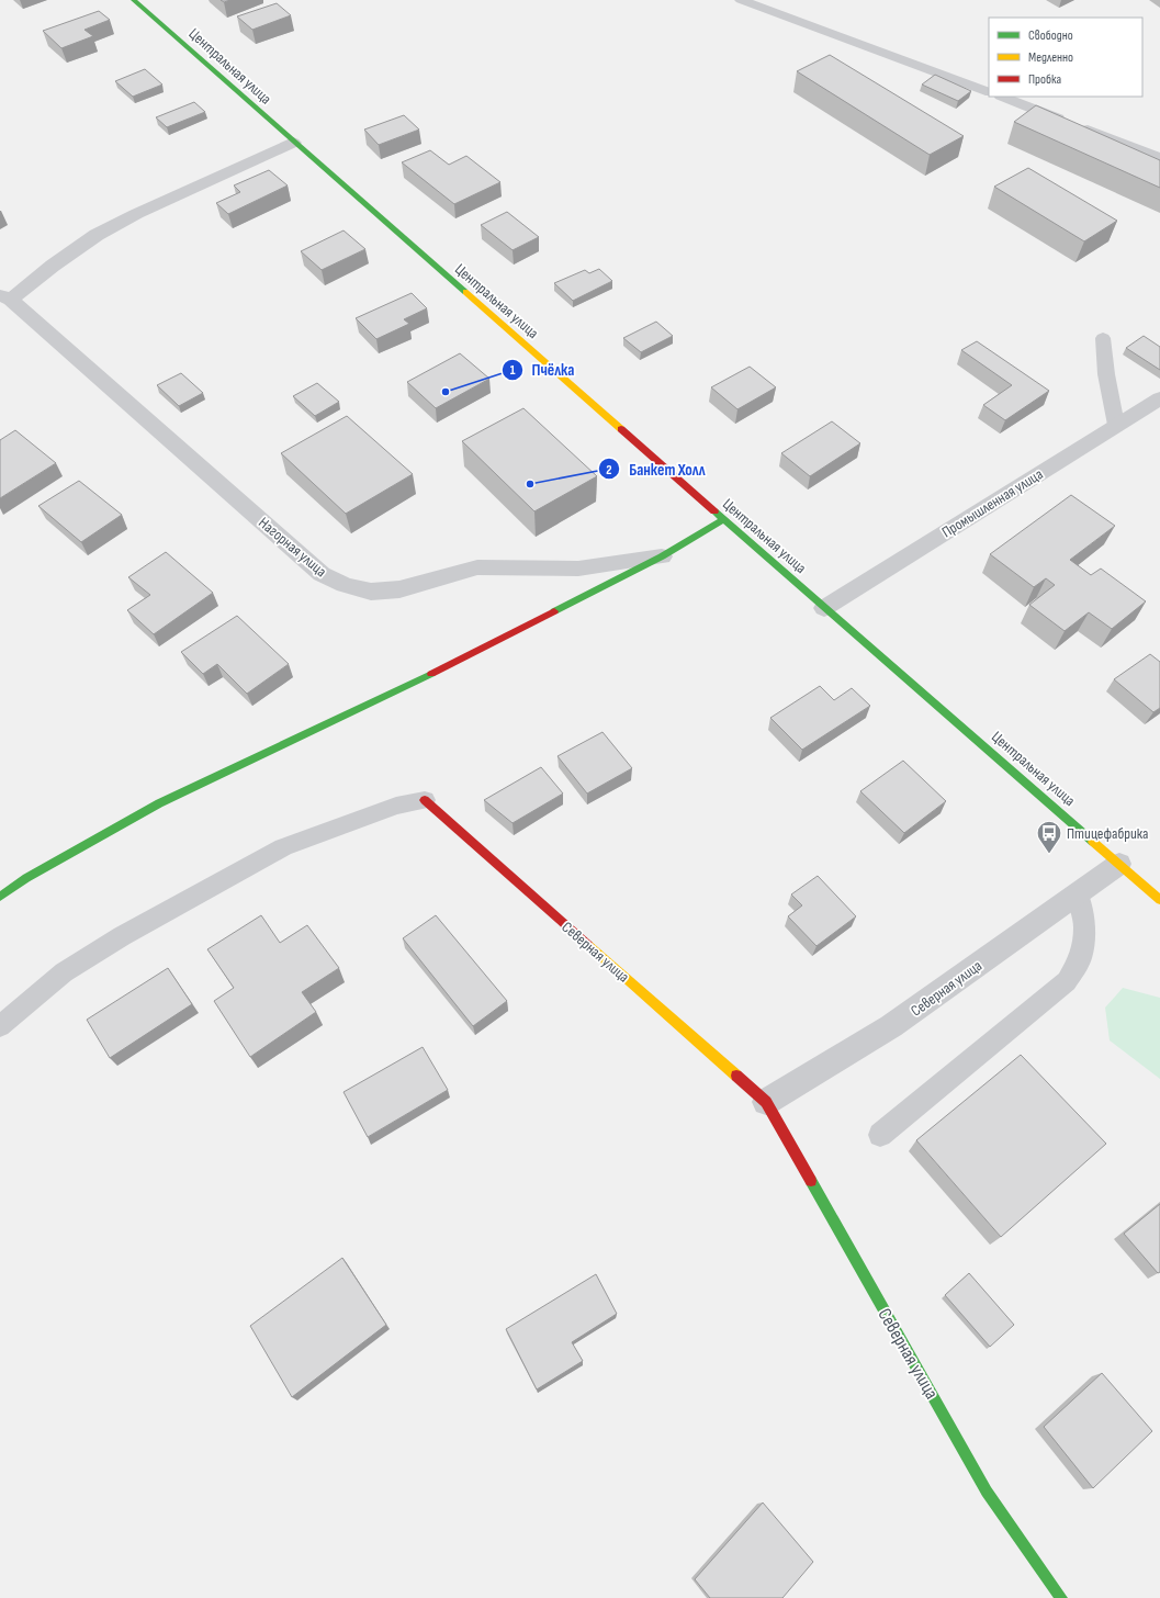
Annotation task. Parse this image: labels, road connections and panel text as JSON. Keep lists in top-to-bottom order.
{
  "streets": {
    "main road": ["Центральная улица", "Северная улица"],
    "street": ["Промышленная улица", "Нагорная улица"]
  },
  "crossings": [
    ["Центральная улица", "Промышленная улица"],
    ["Центральная улица", "Северная улица"]
  ],
  "places": {
    "other": ["Пчёлка", "Банкет Холл"],
    "bus stop": ["Птицефабрика"]
  },
  "legend": ["Свободно", "Медленно", "Пробка"]
}
